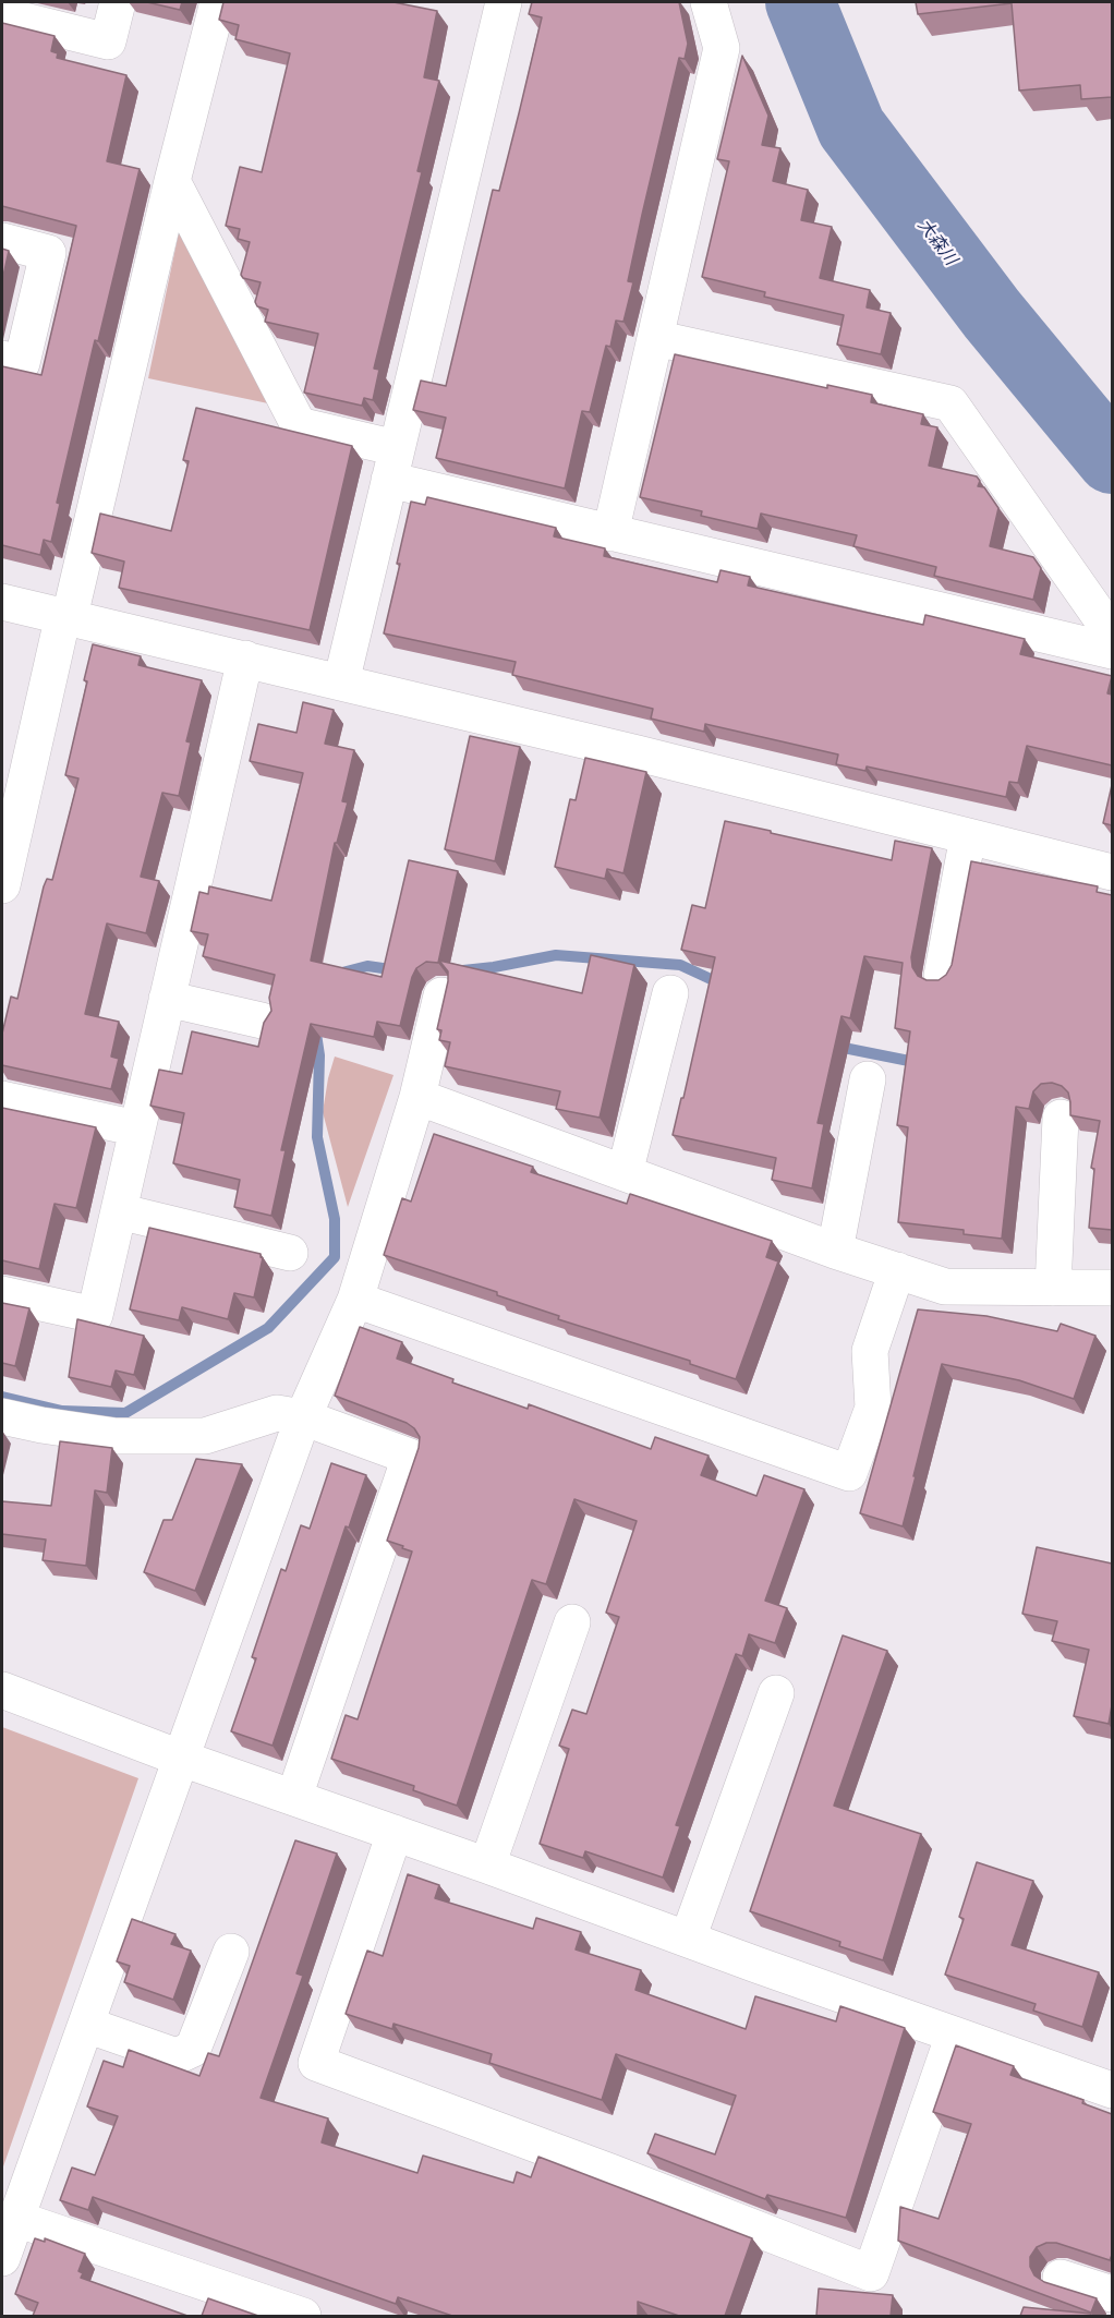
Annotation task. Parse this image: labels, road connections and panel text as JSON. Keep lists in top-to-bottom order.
{
  "water": ["大森川"]
}
